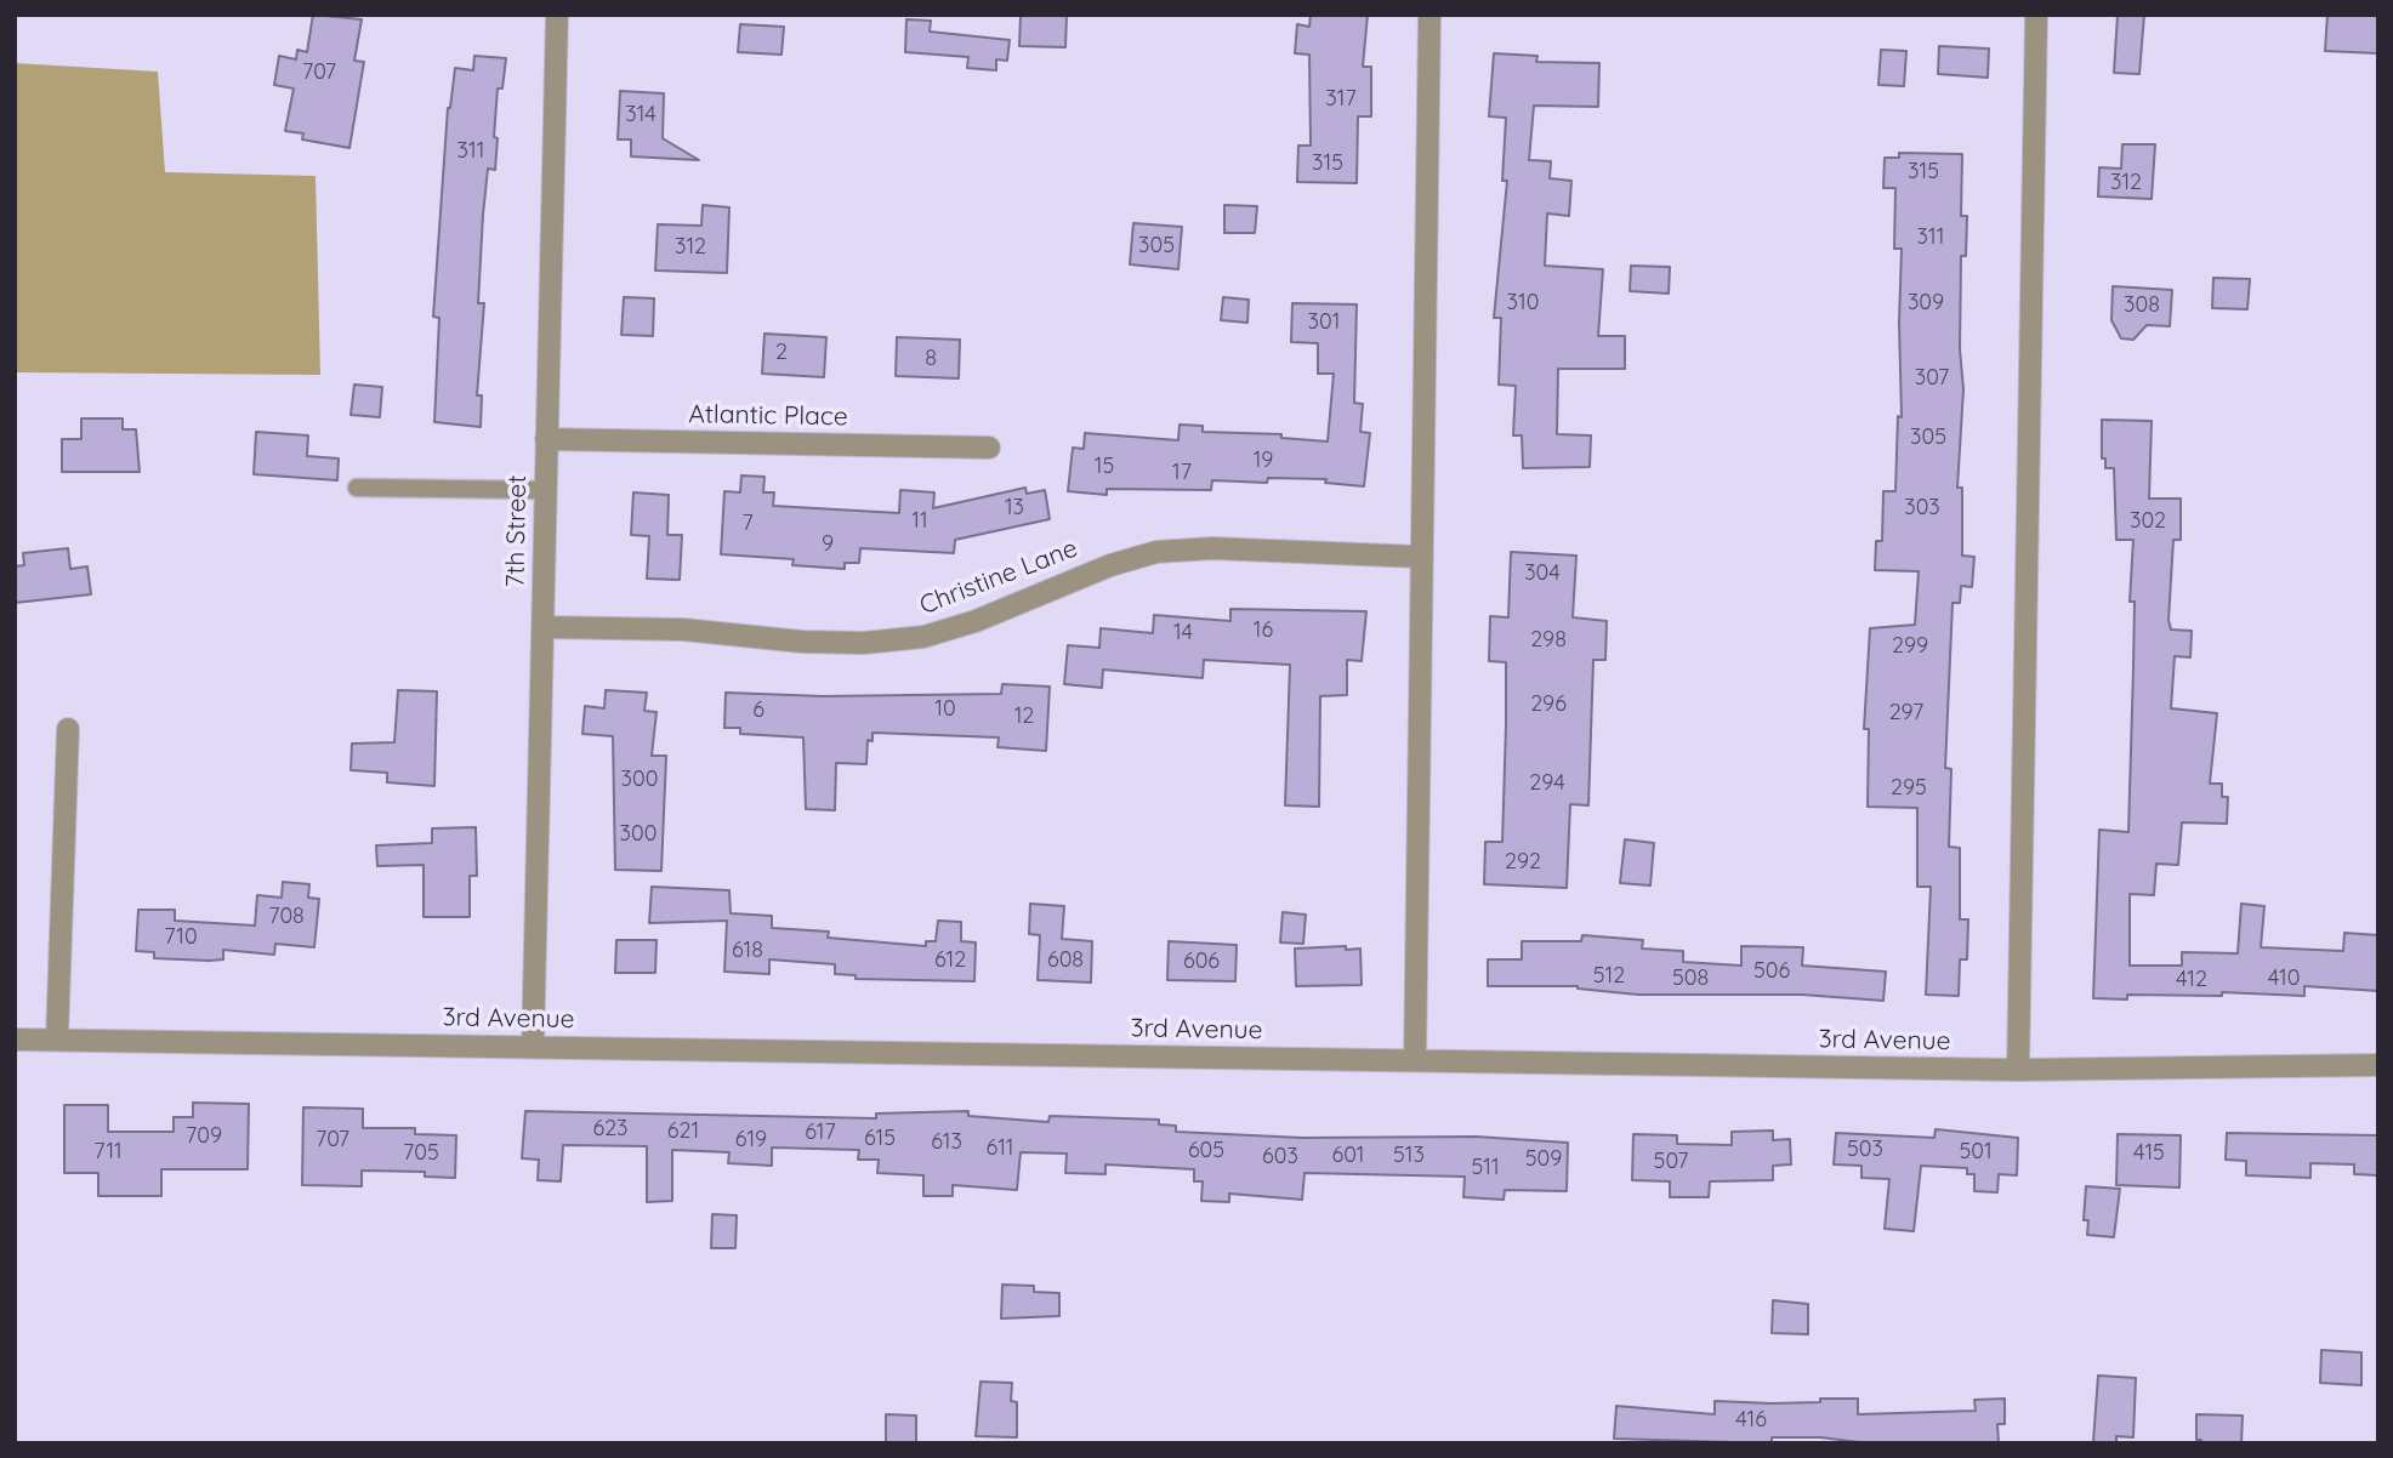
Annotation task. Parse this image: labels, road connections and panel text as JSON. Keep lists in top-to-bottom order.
{
  "streets": {
    "street": [
      "Atlantic Place",
      "7th Street",
      "Christine Lane",
      "3rd Avenue"
    ]
  },
  "crossings": [
    ["Atlantic Place", "7th Street"],
    ["7th Street", "Christine Lane"],
    ["7th Street", "3rd Avenue"]
  ],
  "house_numbers": [
    "707",
    "317",
    "314",
    "311",
    "315",
    "315",
    "312",
    "311",
    "305",
    "312",
    "310",
    "309",
    "308",
    "301",
    "2",
    "8",
    "307",
    "305",
    "19",
    "15",
    "17",
    "13",
    "303",
    "11",
    "302",
    "7",
    "9",
    "304",
    "16",
    "14",
    "298",
    "299",
    "296",
    "10",
    "6",
    "297",
    "12",
    "300",
    "294",
    "295",
    "300",
    "292",
    "708",
    "710",
    "618",
    "612",
    "608",
    "606",
    "506",
    "512",
    "508",
    "410",
    "412",
    "623",
    "621",
    "617",
    "709",
    "615",
    "707",
    "619",
    "613",
    "611",
    "503",
    "605",
    "711",
    "501",
    "705",
    "415",
    "601",
    "513",
    "603",
    "509",
    "507",
    "511",
    "416"
  ]
}
